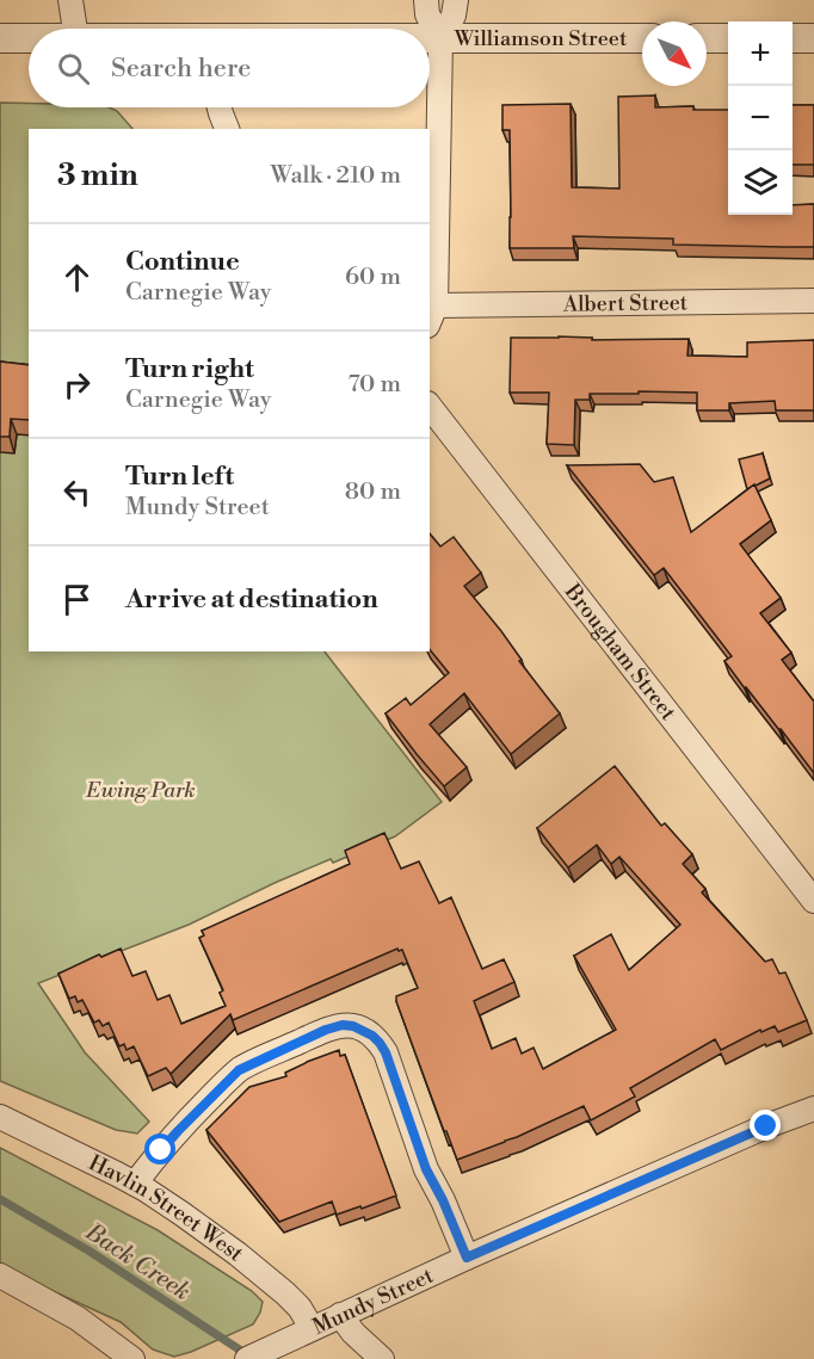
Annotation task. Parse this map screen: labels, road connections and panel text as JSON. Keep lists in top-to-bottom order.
{
  "streets": {
    "street": [
      "Williamson Street",
      "Albert Street",
      "Brougham Street",
      "Havlin Street West",
      "Mundy Street"
    ]
  },
  "crossings": [
    ["Havlin Street West", "Mundy Street"]
  ],
  "water": ["Back Creek"],
  "parks": ["Ewing Park"],
  "north": "bottom right",
  "page": {
    "map_buttons": ["+", "−"],
    "search": "Search here",
    "heading": ["3 min", "Walk · 210 m"],
    "list": [
      ["Continue", "Carnegie Way", "60 m"],
      ["Turn right", "Carnegie Way", "70 m"],
      ["Turn left", "Mundy Street", "80 m"],
      "Arrive at destination"
    ]
  }
}
